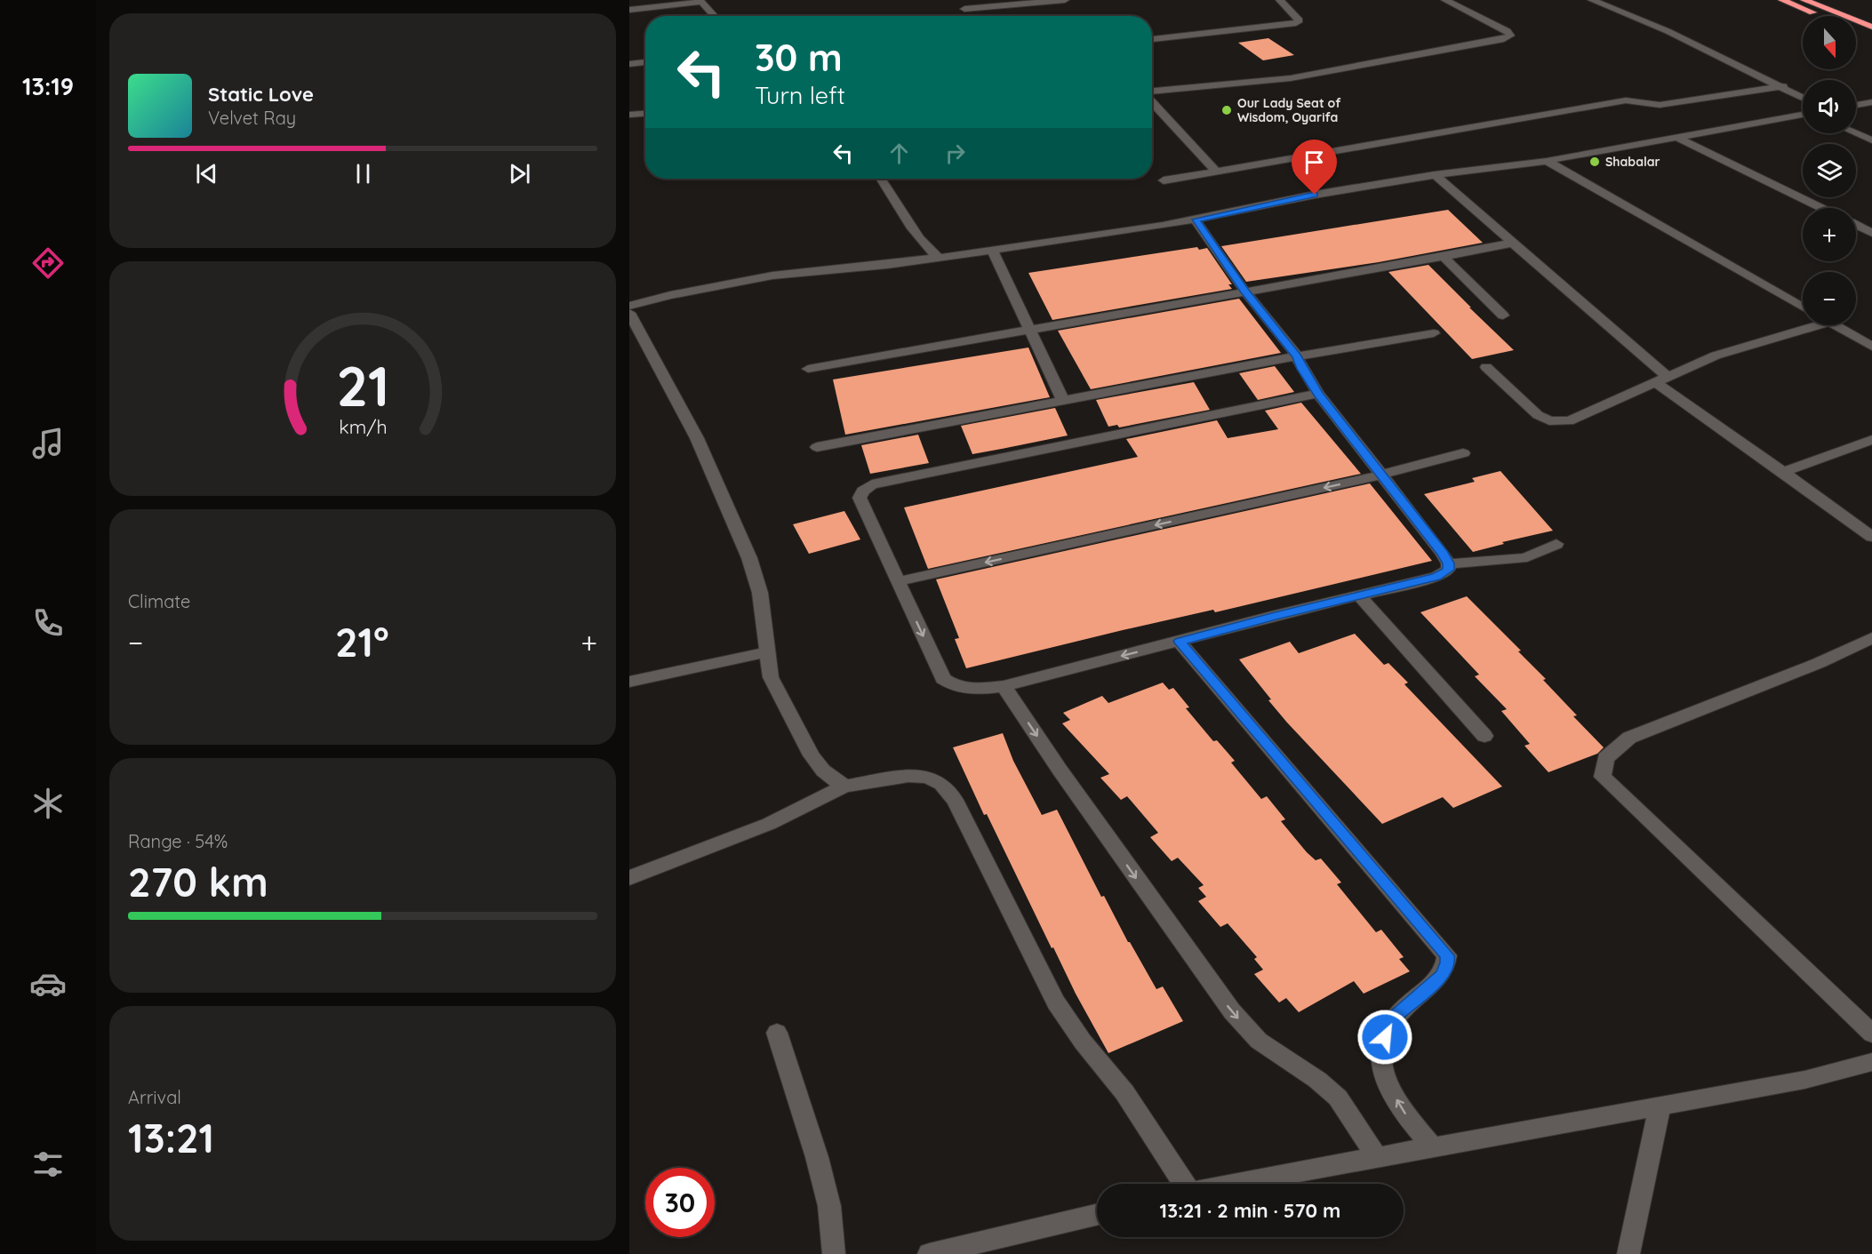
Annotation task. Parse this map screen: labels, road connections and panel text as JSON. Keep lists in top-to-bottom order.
{
  "places": ["Our Lady Seat of Wisdom, Oyarifa", "Shabalar"],
  "north": "bottom",
  "page": {
    "tabs": "13:19",
    "map_buttons": ["+", "−"],
    "turn": ["30 m", "Turn left"],
    "song": ["Static Love", "Velvet Ray"],
    "tile": [
      "Climate",
      ["Range · 54%", "270 km"],
      ["Arrival", "13:21"]
    ],
    "heat": ["−", "21°", "+"],
    "limit": "30",
    "trip": "13:21 · 2 min · 570 m",
    "gauge": ["21", "km/h"]
  }
}
